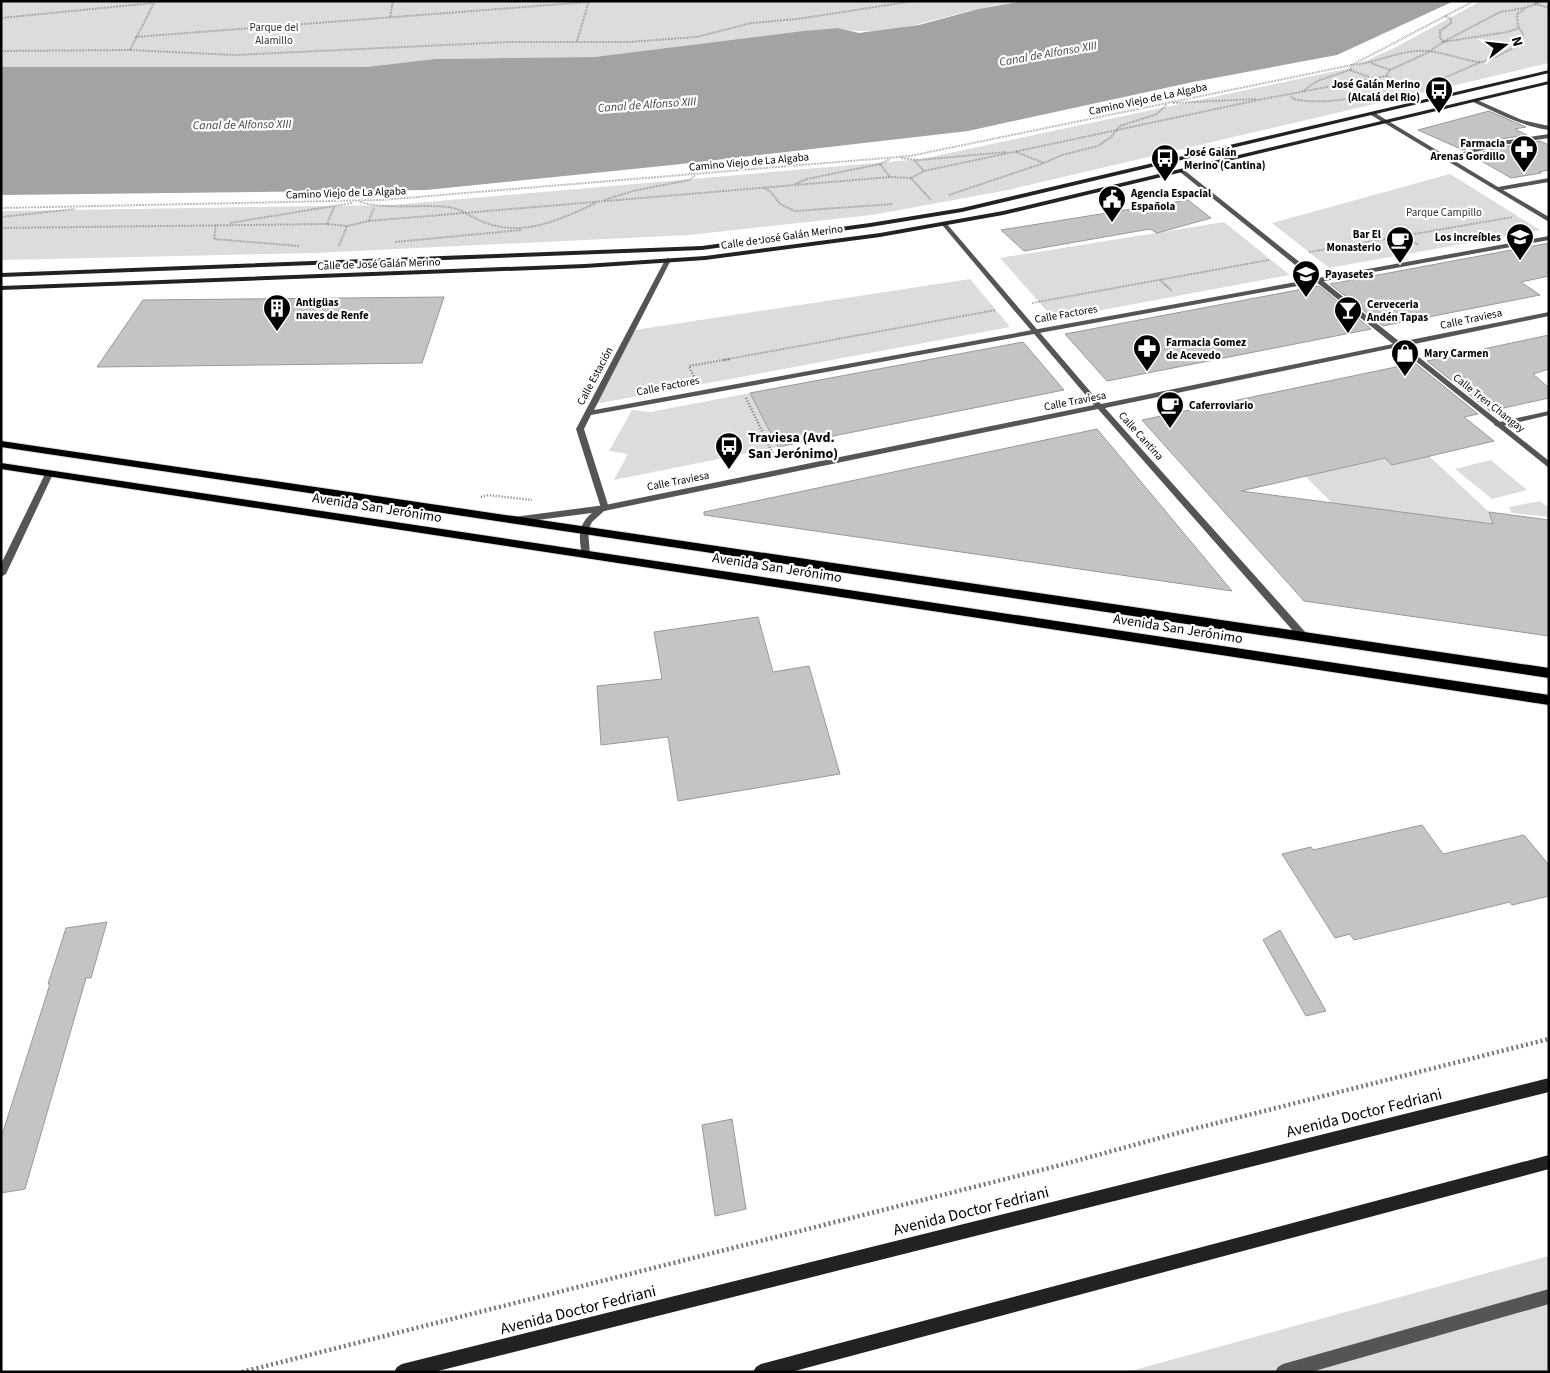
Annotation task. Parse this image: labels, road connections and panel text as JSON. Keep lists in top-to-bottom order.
{
  "streets": {
    "main road": ["Calle de José Galán Merino", "Avenida San Jerónimo", "Avenida Doctor Fedriani"],
    "street": [
      "Calle Factores",
      "Calle Traviesa",
      "Calle Estación",
      "Calle Tren Changay",
      "Calle Cantina"
    ],
    "path": ["Camino Viejo de La Algaba"]
  },
  "crossings": [
    ["Calle de José Galán Merino", "Calle Estación"],
    ["Calle de José Galán Merino", "Calle Tren Changay"],
    ["Calle de José Galán Merino", "Calle Cantina"],
    ["Calle Factores", "Calle Estación"],
    ["Calle Factores", "Calle Tren Changay"],
    ["Calle Factores", "Calle Cantina"],
    ["Calle Traviesa", "Calle Estación"],
    ["Calle Traviesa", "Calle Tren Changay"],
    ["Calle Traviesa", "Calle Cantina"],
    ["Calle Traviesa", "Avenida San Jerónimo"],
    ["Calle Cantina", "Avenida San Jerónimo"]
  ],
  "water": ["Canal de Alfonso XIII"],
  "parks": ["Parque del Alamillo", "Parque Campillo"],
  "places": {
    "bus stop": ["José Galán Merino (Alcalá del Rio)", "José Galán Merino (Cantina)", "Traviesa (Avd. San Jerónimo)"],
    "pharmacy": ["Farmacia Arenas Gordillo", "Farmacia Gomez de Acevedo"],
    "public building": ["Agencia Espacial Española"],
    "school or university": ["Los increíbles", "Payasetes"],
    "cafe": ["Bar El Monasterio", "Caferroviario"],
    "building": ["Antigüas naves de Renfe"],
    "bar": ["Cerveceria Andén Tapas"],
    "shop": ["Mary Carmen"]
  },
  "north": "right"
}
